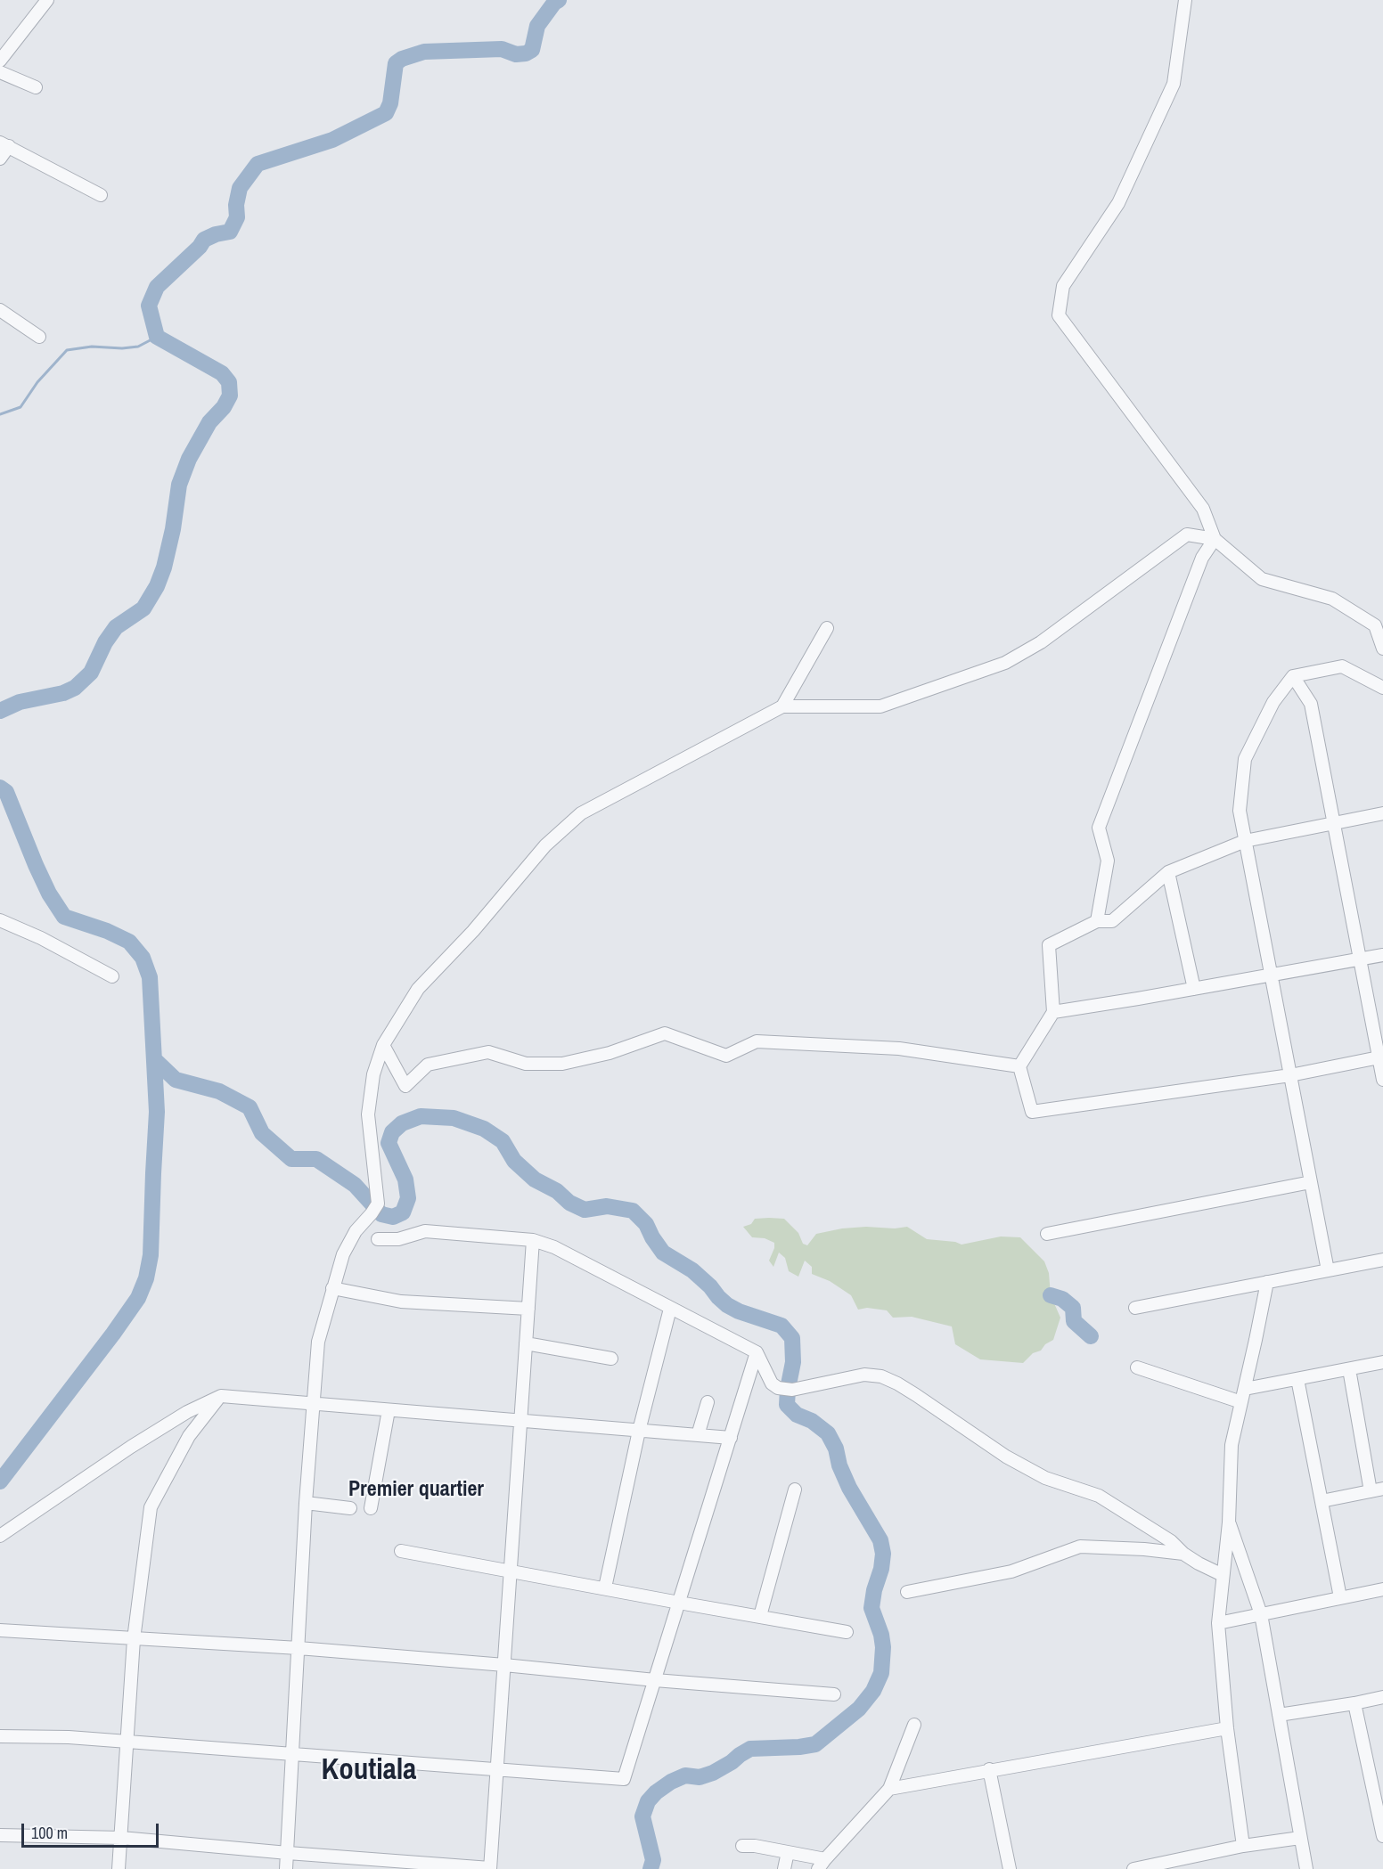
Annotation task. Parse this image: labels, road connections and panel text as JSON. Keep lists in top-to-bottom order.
{
  "districts": ["Premier quartier", "Koutiala"],
  "scale_bar": "100 m"
}
